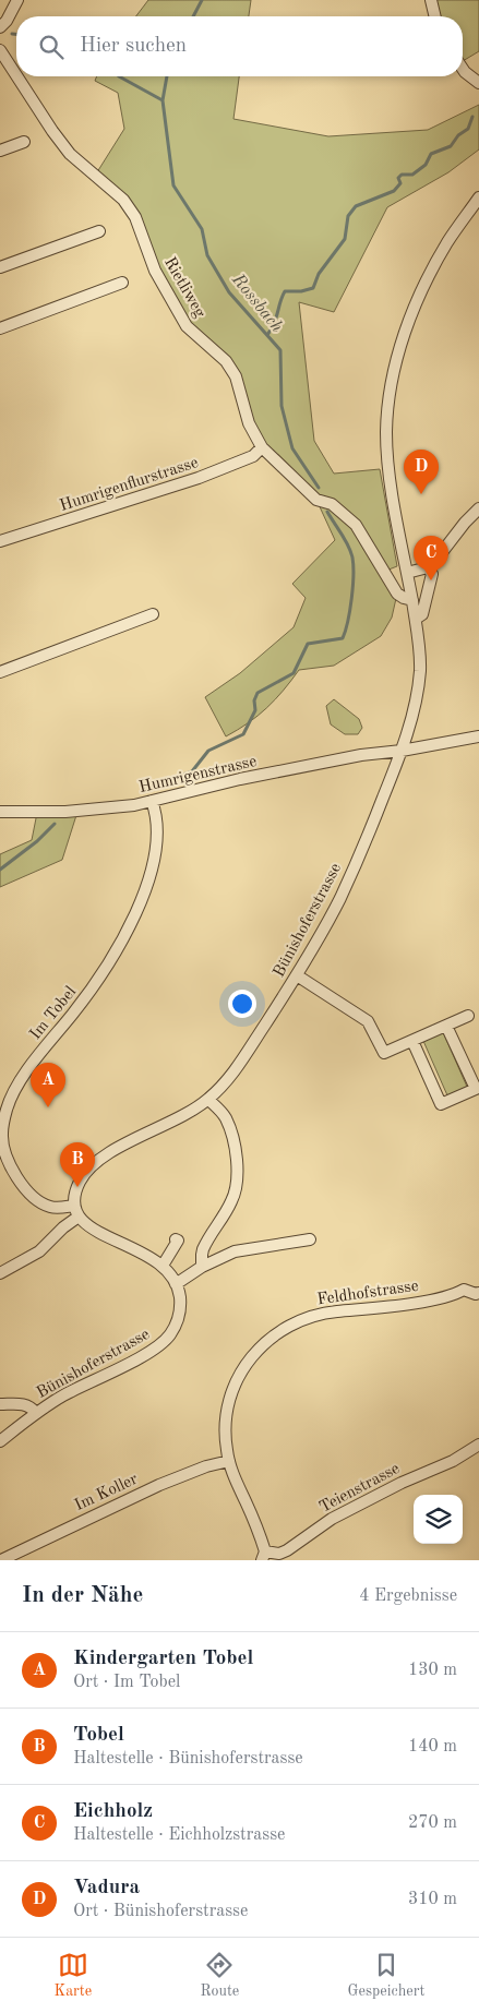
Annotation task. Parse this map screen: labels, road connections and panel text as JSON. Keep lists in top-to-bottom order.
{
  "streets": {
    "street": [
      "Rietliweg",
      "Humrigenflurstrasse",
      "Humrigenstrasse",
      "Bünishoferstrasse",
      "Im Tobel",
      "Feldhofstrasse",
      "Teienstrasse",
      "Im Koller"
    ]
  },
  "crossings": [
    ["Rietliweg", "Humrigenflurstrasse"],
    ["Rietliweg", "Bünishoferstrasse"],
    ["Humrigenstrasse", "Bünishoferstrasse"],
    ["Humrigenstrasse", "Im Tobel"],
    ["Bünishoferstrasse", "Im Tobel"],
    ["Feldhofstrasse", "Teienstrasse"],
    ["Feldhofstrasse", "Im Koller"]
  ],
  "water": ["Rossbach"],
  "page": {
    "search": "Hier suchen",
    "pins": [
      "D",
      "C",
      "A",
      "B"
    ],
    "heading": ["In der Nähe", "4 Ergebnisse"],
    "list": [
      {
        "mark": "A",
        "name": "Kindergarten Tobel",
        "note": "Ort · Im Tobel",
        "value": "130 m"
      },
      {
        "mark": "B",
        "name": "Tobel",
        "note": "Haltestelle · Bünishoferstrasse",
        "value": "140 m"
      },
      {
        "mark": "C",
        "name": "Eichholz",
        "note": "Haltestelle · Eichholzstrasse",
        "value": "270 m"
      },
      {
        "mark": "D",
        "name": "Vadura",
        "note": "Ort · Bünishoferstrasse",
        "value": "310 m"
      }
    ],
    "nav": ["Karte", "Route", "Gespeichert"]
  }
}
